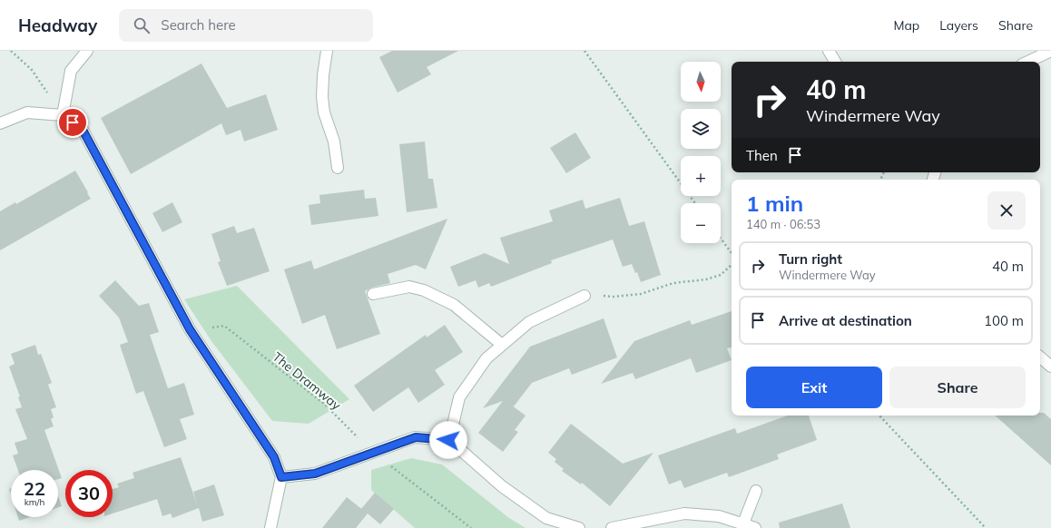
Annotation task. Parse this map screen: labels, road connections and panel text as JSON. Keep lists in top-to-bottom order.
{
  "streets": {
    "path": ["The Dramway"]
  },
  "north": "bottom",
  "page": {
    "header": "Headway",
    "search": "Search here",
    "nav": ["Map", "Layers", "Share"],
    "map_buttons": ["+", "−"],
    "turn": ["40 m", "Windermere Way"],
    "then": "Then",
    "heading": ["1 min", "140 m · 06:53"],
    "list": [
      {
        "name": "Turn right",
        "note": "Windermere Way",
        "value": "40 m"
      },
      {
        "name": "Arrive at destination",
        "value": "100 m"
      }
    ],
    "buttons": ["Exit", "Share"],
    "speed": "22 km/h",
    "limit": "30"
  }
}
